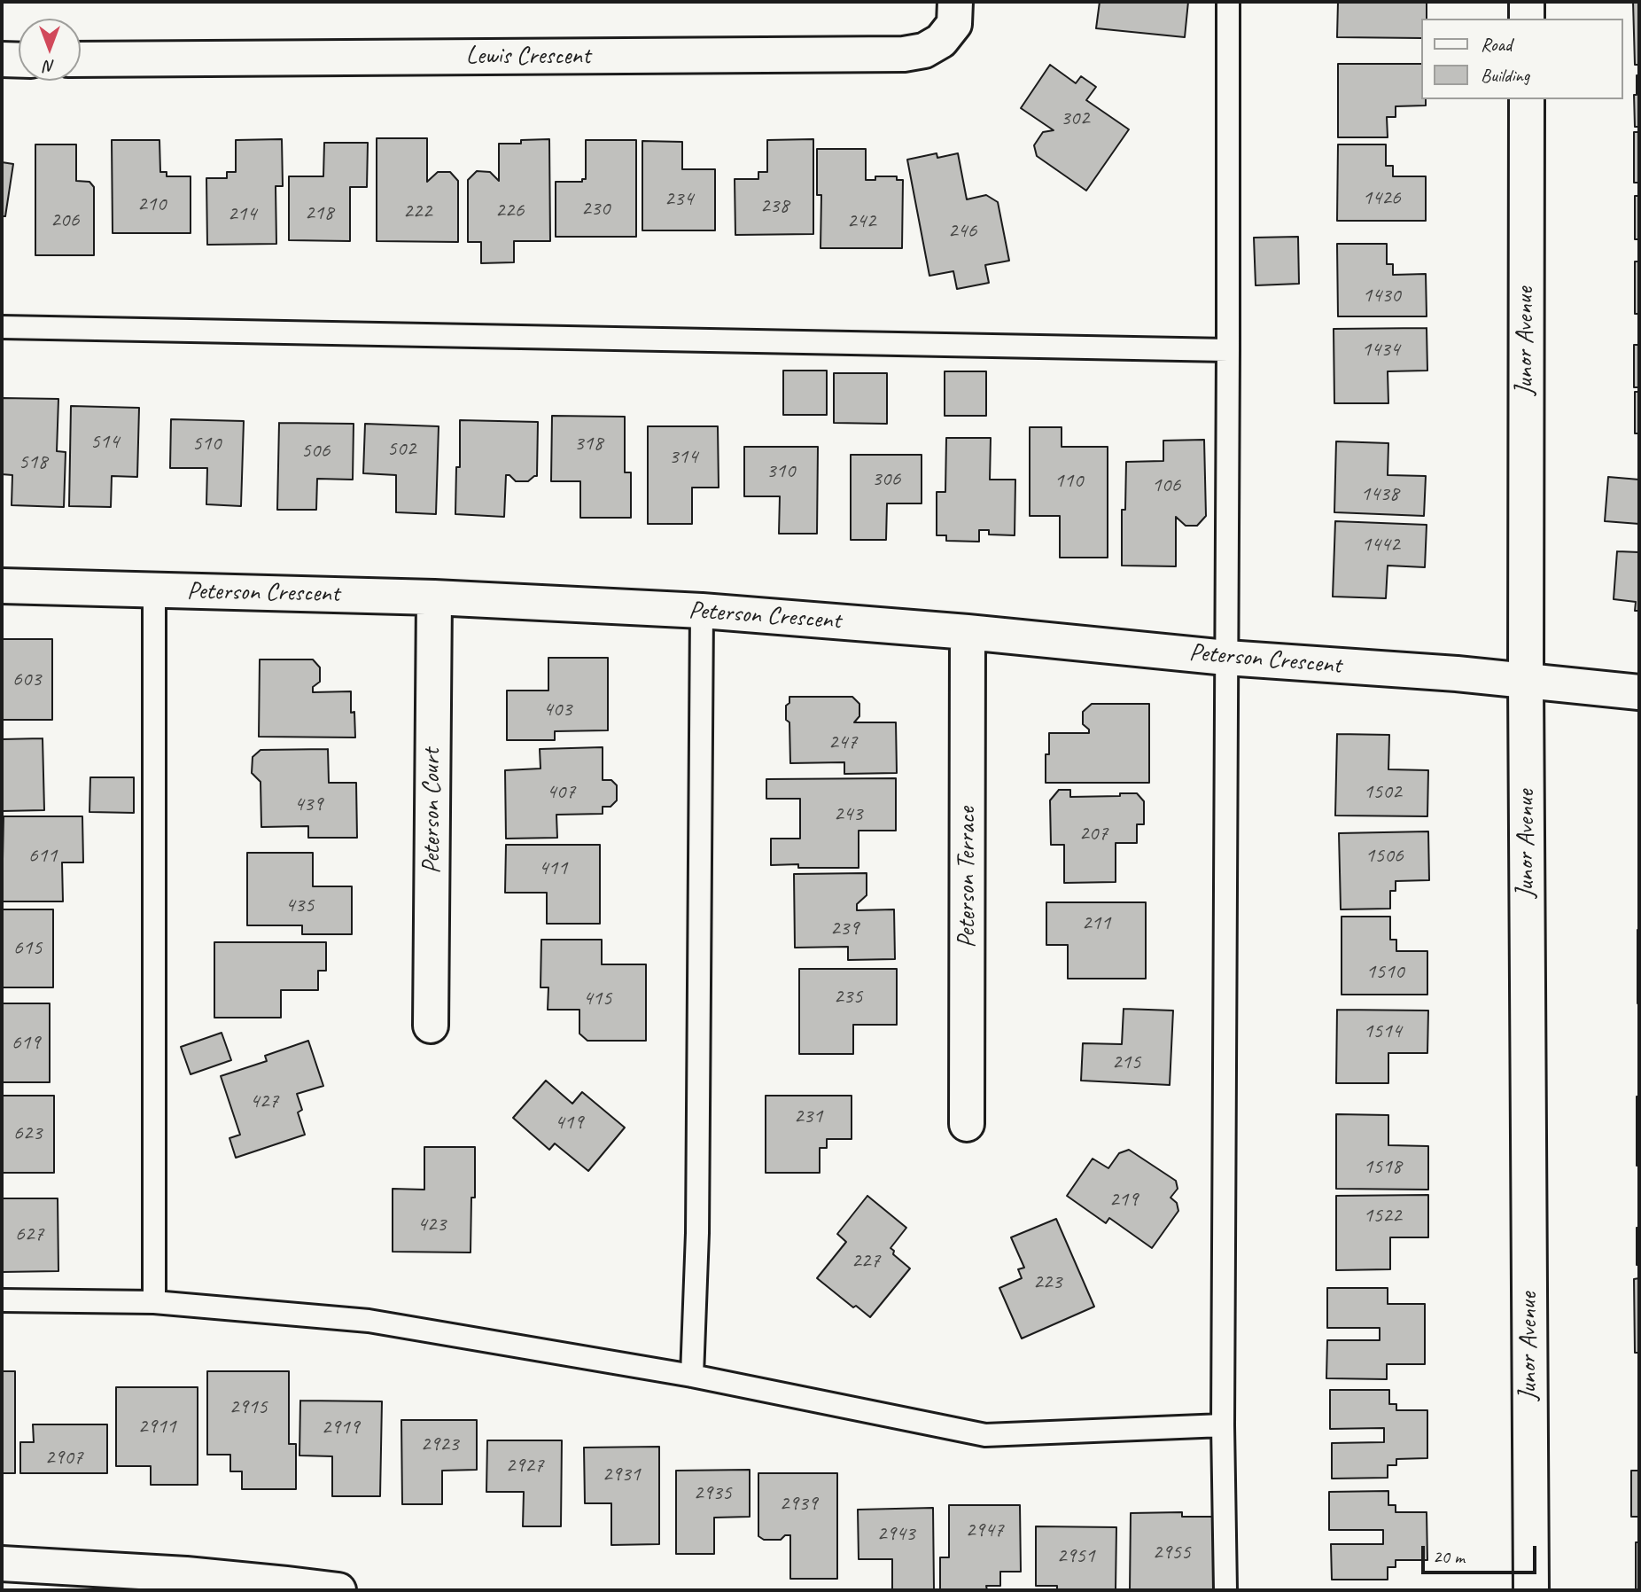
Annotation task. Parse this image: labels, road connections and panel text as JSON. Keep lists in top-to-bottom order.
{
  "streets": {
    "street": [
      "Lewis Crescent",
      "Junor Avenue",
      "Peterson Crescent",
      "Peterson Court",
      "Peterson Terrace"
    ]
  },
  "crossings": [
    ["Junor Avenue", "Peterson Crescent"],
    ["Peterson Crescent", "Peterson Court"],
    ["Peterson Crescent", "Peterson Terrace"]
  ],
  "house_numbers": [
    "302",
    "1426",
    "234",
    "210",
    "238",
    "230",
    "226",
    "222",
    "218",
    "214",
    "206",
    "242",
    "246",
    "1430",
    "1434",
    "514",
    "510",
    "318",
    "502",
    "506",
    "314",
    "518",
    "310",
    "306",
    "110",
    "106",
    "1438",
    "1442",
    "603",
    "403",
    "247",
    "407",
    "1502",
    "439",
    "243",
    "207",
    "611",
    "1506",
    "411",
    "435",
    "211",
    "239",
    "615",
    "1510",
    "235",
    "415",
    "1514",
    "619",
    "215",
    "427",
    "231",
    "419",
    "623",
    "1518",
    "219",
    "1522",
    "423",
    "627",
    "227",
    "223",
    "2915",
    "2911",
    "2919",
    "2923",
    "2907",
    "2927",
    "2931",
    "2935",
    "2939",
    "2947",
    "2943",
    "2955",
    "2951"
  ],
  "legend": ["Road", "Building"],
  "scale_bar": "20 m",
  "north": "bottom"
}
